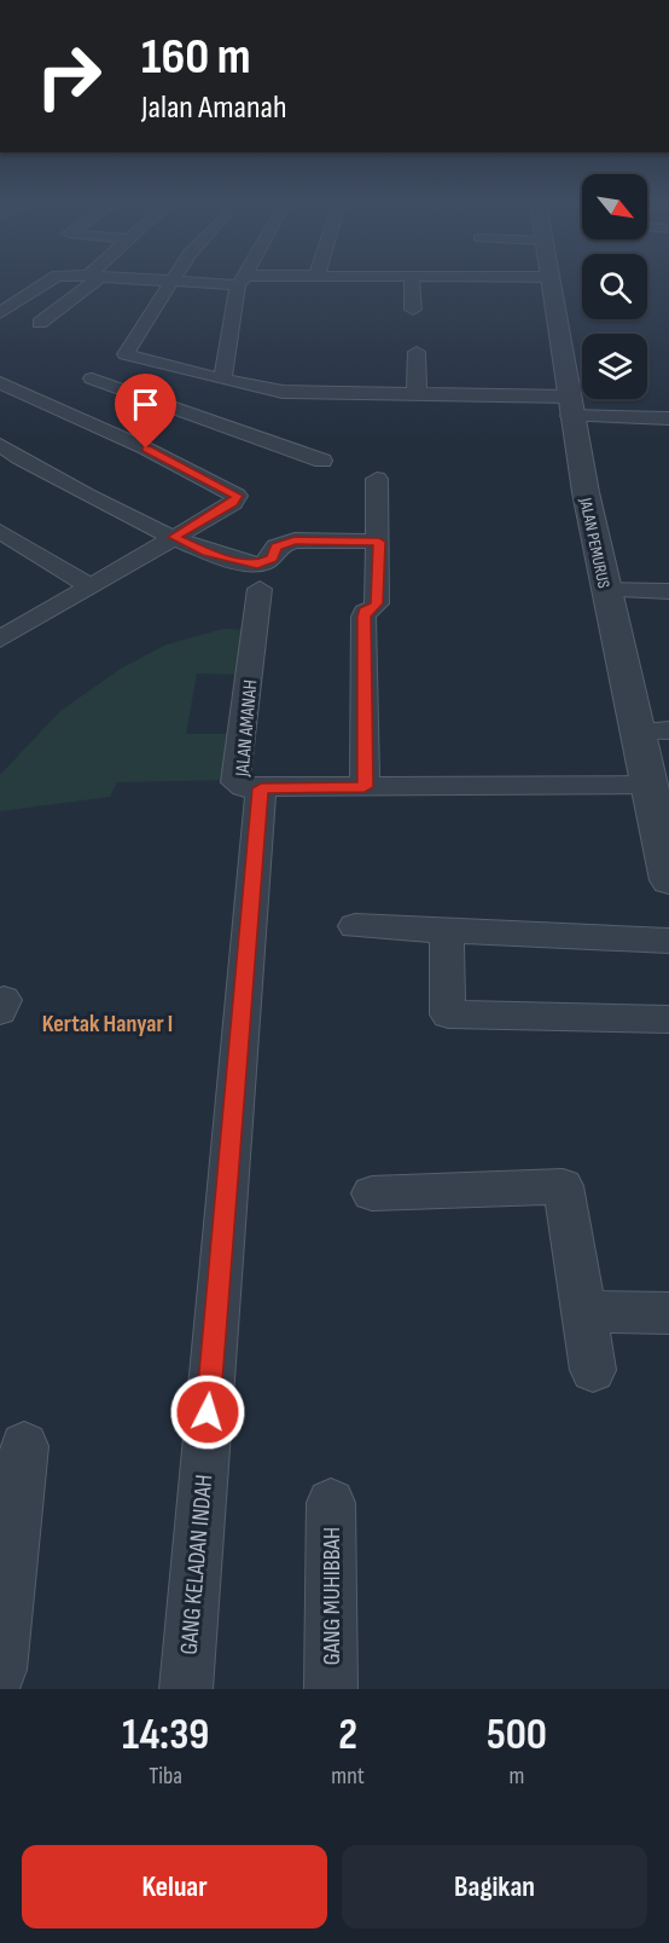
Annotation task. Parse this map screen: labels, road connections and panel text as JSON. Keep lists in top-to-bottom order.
{
  "streets": {
    "street": [
      "JALAN PEMURUS",
      "JALAN AMANAH",
      "GANG KELADAN INDAH",
      "GANG MUHIBBAH"
    ]
  },
  "crossings": [
    ["JALAN PEMURUS", "JALAN AMANAH"],
    ["JALAN AMANAH", "GANG KELADAN INDAH"]
  ],
  "districts": ["Kertak Hanyar I"],
  "north": "bottom right",
  "page": {
    "turn": ["160 m", "Jalan Amanah"],
    "eta": [
      "14:39",
      "Tiba",
      "2",
      "mnt",
      "500",
      "m"
    ],
    "buttons": ["Keluar", "Bagikan"]
  }
}
